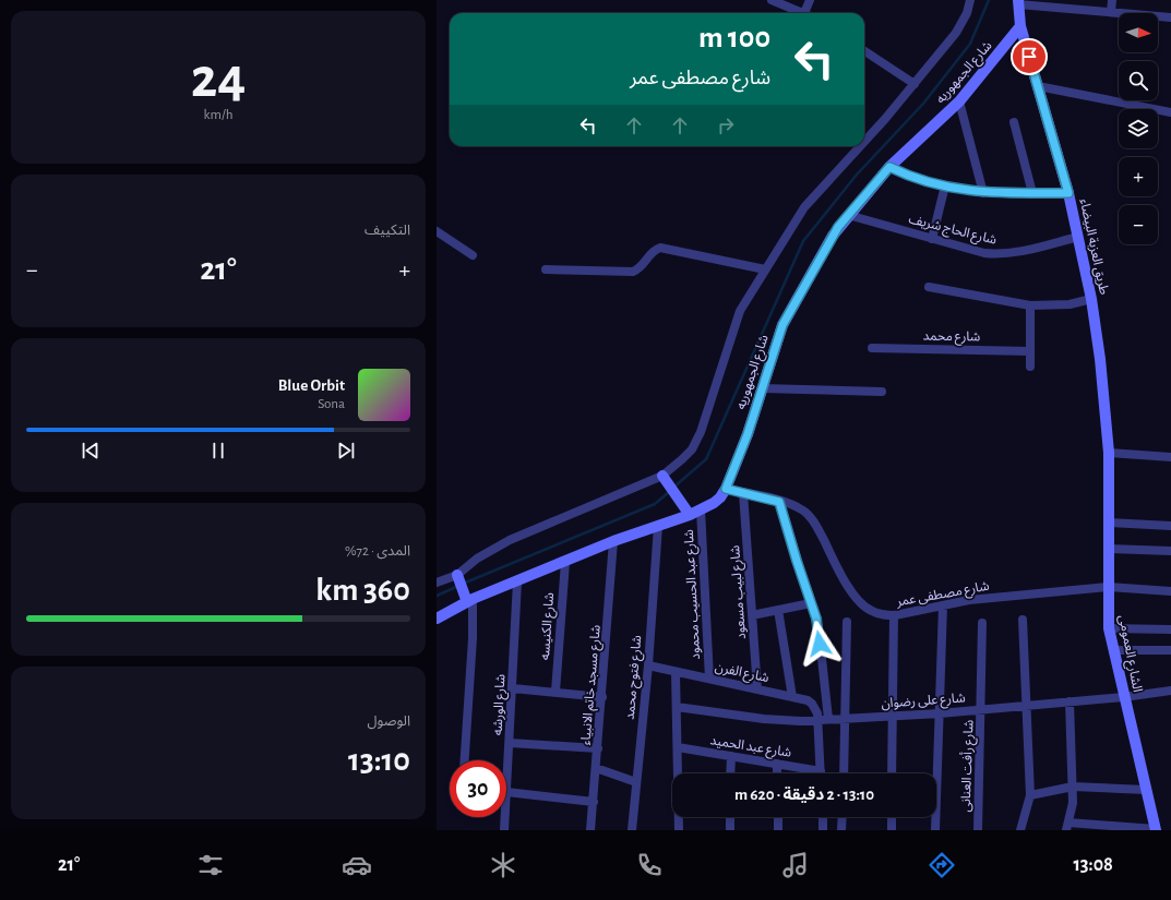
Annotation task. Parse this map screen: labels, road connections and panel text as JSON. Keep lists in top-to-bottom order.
{
  "streets": {
    "street": [
      "شارع الجمهوريه",
      "شارع الحاج شريف",
      "طريق العزبة البيضاء",
      "شارع محمد",
      "شارع لبيب مسعود",
      "شارع مصطفى عمر",
      "شارع عبد الحسيب محمود",
      "شارع الكنيسه",
      "الشارع العمومى",
      "شارع الفرن",
      "شارع فتوح محمد",
      "شارع مسجد خاتم الانبياء",
      "شارع على رضوان",
      "شارع الورشه",
      "شارع عبد الحميد",
      "شارع رأفت العنانى"
    ]
  },
  "crossings": [
    ["شارع الجمهوريه", "شارع الحاج شريف"],
    ["شارع الجمهوريه", "طريق العزبة البيضاء"],
    ["شارع الجمهوريه", "شارع مصطفى عمر"],
    ["شارع الجمهوريه", "شارع عبد الحسيب محمود"],
    ["شارع الجمهوريه", "شارع الكنيسه"],
    ["شارع الجمهوريه", "شارع فتوح محمد"],
    ["شارع الجمهوريه", "شارع مسجد خاتم الانبياء"],
    ["شارع الجمهوريه", "شارع الورشه"],
    ["شارع الحاج شريف", "طريق العزبة البيضاء"],
    ["طريق العزبة البيضاء", "الشارع العمومى"],
    ["شارع لبيب مسعود", "شارع مصطفى عمر"],
    ["شارع لبيب مسعود", "شارع الفرن"],
    ["شارع مصطفى عمر", "الشارع العمومى"],
    ["شارع عبد الحسيب محمود", "شارع الفرن"],
    ["الشارع العمومى", "شارع على رضوان"],
    ["شارع الفرن", "شارع فتوح محمد"],
    ["شارع الفرن", "شارع على رضوان"],
    ["شارع على رضوان", "شارع رأفت العنانى"]
  ],
  "north": "right",
  "page": {
    "tile": [
      ["24", "km/h"],
      "التكييف",
      ["المدى · 72%", "360 km"],
      ["الوصول", "13:10"]
    ],
    "map_buttons": ["+", "−"],
    "turn": ["100 m", "شارع مصطفى عمر"],
    "heat": ["−", "21°", "+"],
    "song": ["Blue Orbit", "Sona"],
    "limit": "30",
    "trip": "13:10 · 2 دقيقة · 620 m",
    "tabs": ["13:08", "21°"]
  }
}
